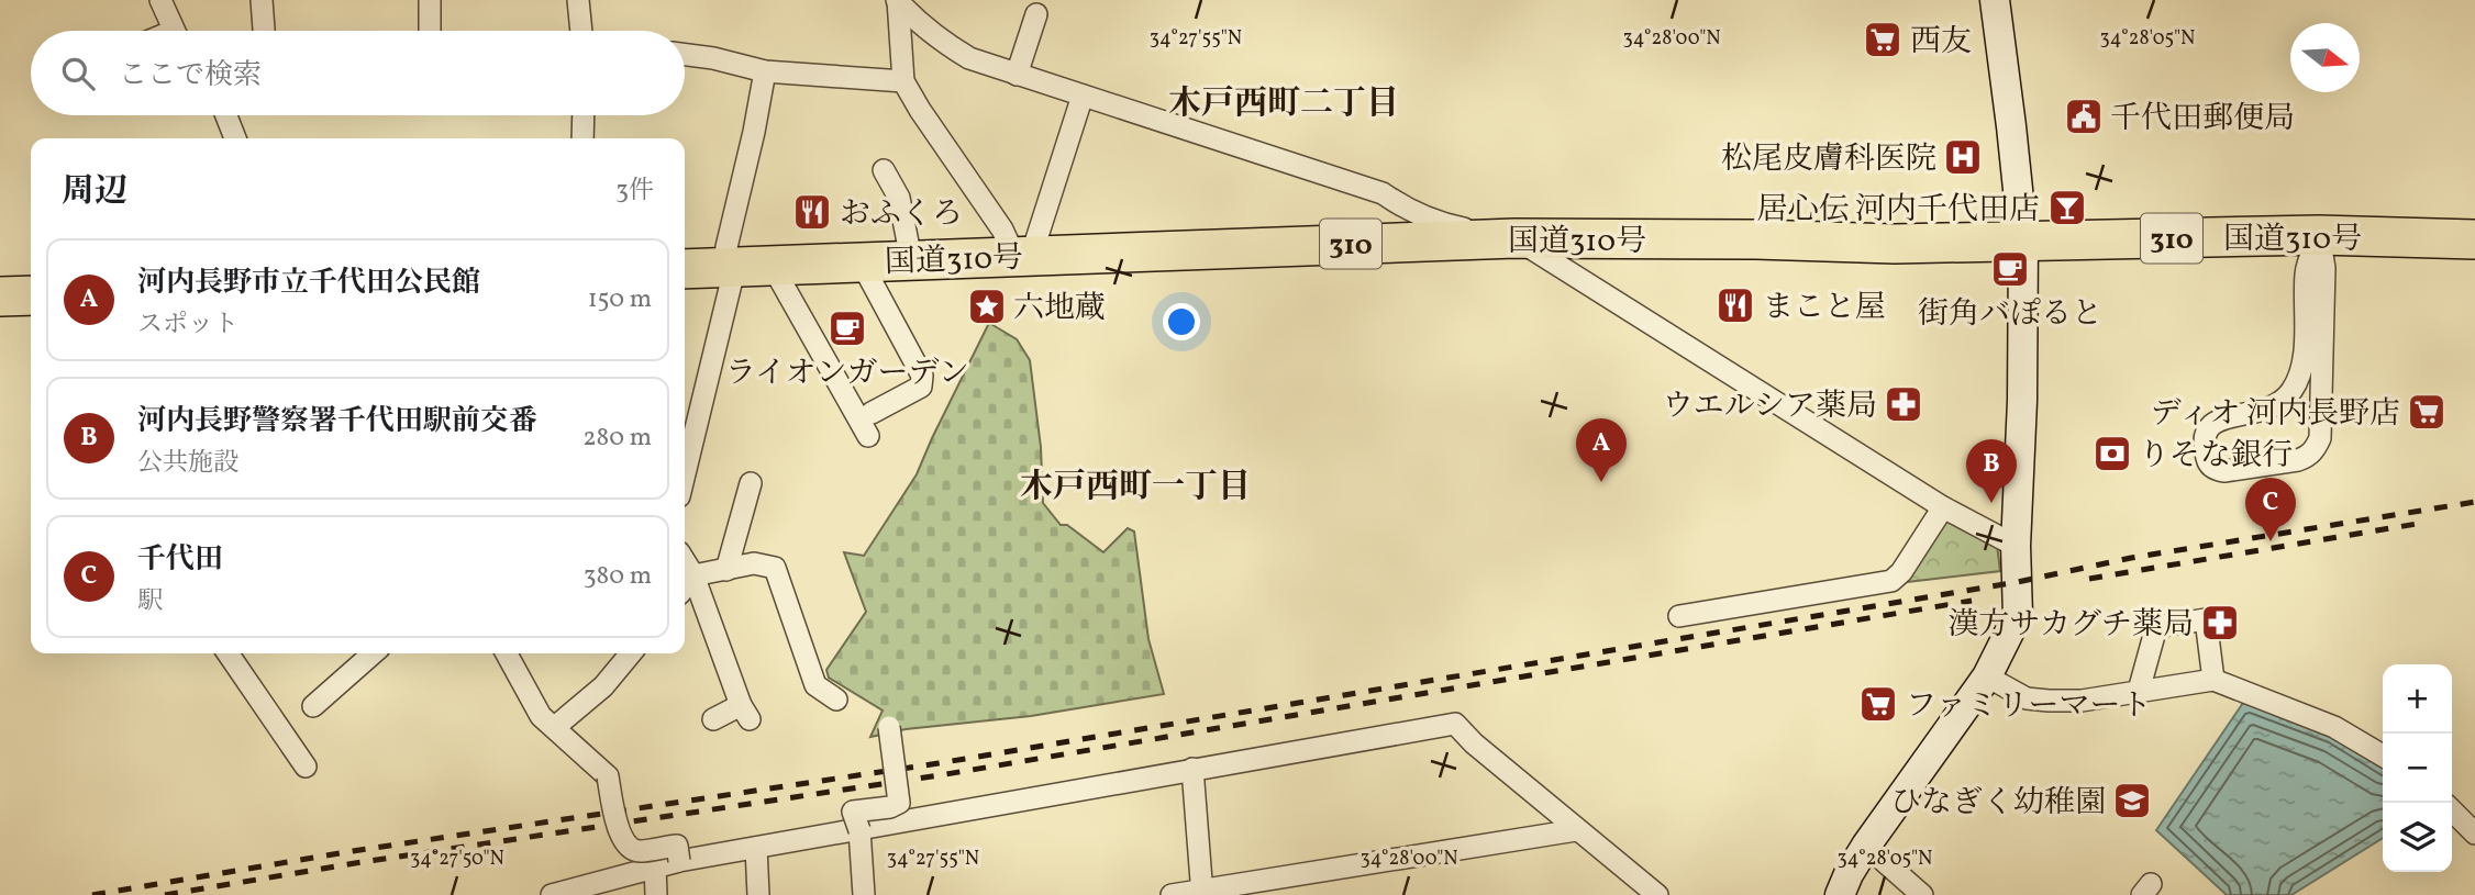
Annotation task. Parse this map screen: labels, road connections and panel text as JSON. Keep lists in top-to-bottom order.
{
  "streets": {
    "highway": ["国道310号", "310"]
  },
  "districts": ["木戸西町二丁目", "木戸西町一丁目"],
  "places": {
    "supermarket": ["西友", "ディオ 河内長野店", "ファミリーマート"],
    "public building": ["千代田郵便局"],
    "hospital": ["松尾皮膚科医院"],
    "bar": ["居心伝 河内千代田店"],
    "restaurant": ["おふくろ", "まこと屋"],
    "cafe": ["街角バぽると", "ライオンガーデン"],
    "place": ["六地蔵"],
    "pharmacy": ["ウエルシア薬局", "漢方サカグチ薬局"],
    "bank": ["りそな銀行"],
    "school or university": ["ひなぎく幼稚園"]
  },
  "north": "right",
  "page": {
    "search": "ここで検索",
    "heading": ["周辺", "3件"],
    "list": [
      {
        "mark": "A",
        "name": "河内長野市立千代田公民館",
        "note": "スポット",
        "value": "150 m"
      },
      {
        "mark": "B",
        "name": "河内長野警察署千代田駅前交番",
        "note": "公共施設",
        "value": "280 m"
      },
      {
        "mark": "C",
        "name": "千代田",
        "note": "駅",
        "value": "380 m"
      }
    ],
    "pins": ["A", "B", "C"],
    "map_buttons": ["+", "−"]
  },
  "coordinates": [
    "34°27'55\"N",
    "34°28'00\"N",
    "34°28'05\"N",
    "34°27'50\"N"
  ]
}
